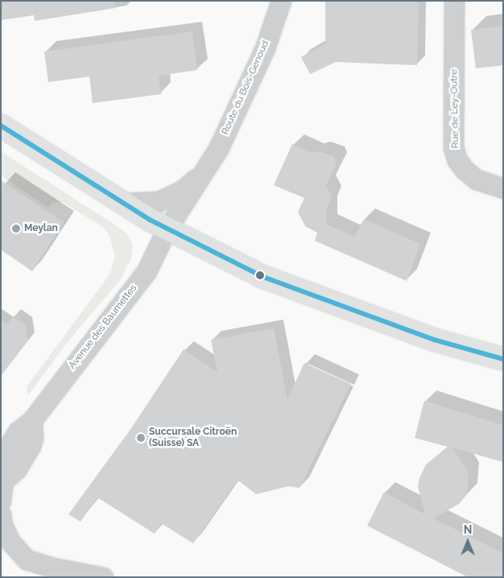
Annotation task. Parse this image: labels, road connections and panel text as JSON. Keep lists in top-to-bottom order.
{
  "streets": {
    "street": ["Route du Bois-Genoud", "Rue de Ley-Outre", "Avenue des Baumettes"]
  },
  "crossings": [
    ["Route du Bois-Genoud", "Avenue des Baumettes"]
  ],
  "places": ["Meylan", "Succursale Citroën (Suisse) SA"],
  "north": "top"
}
